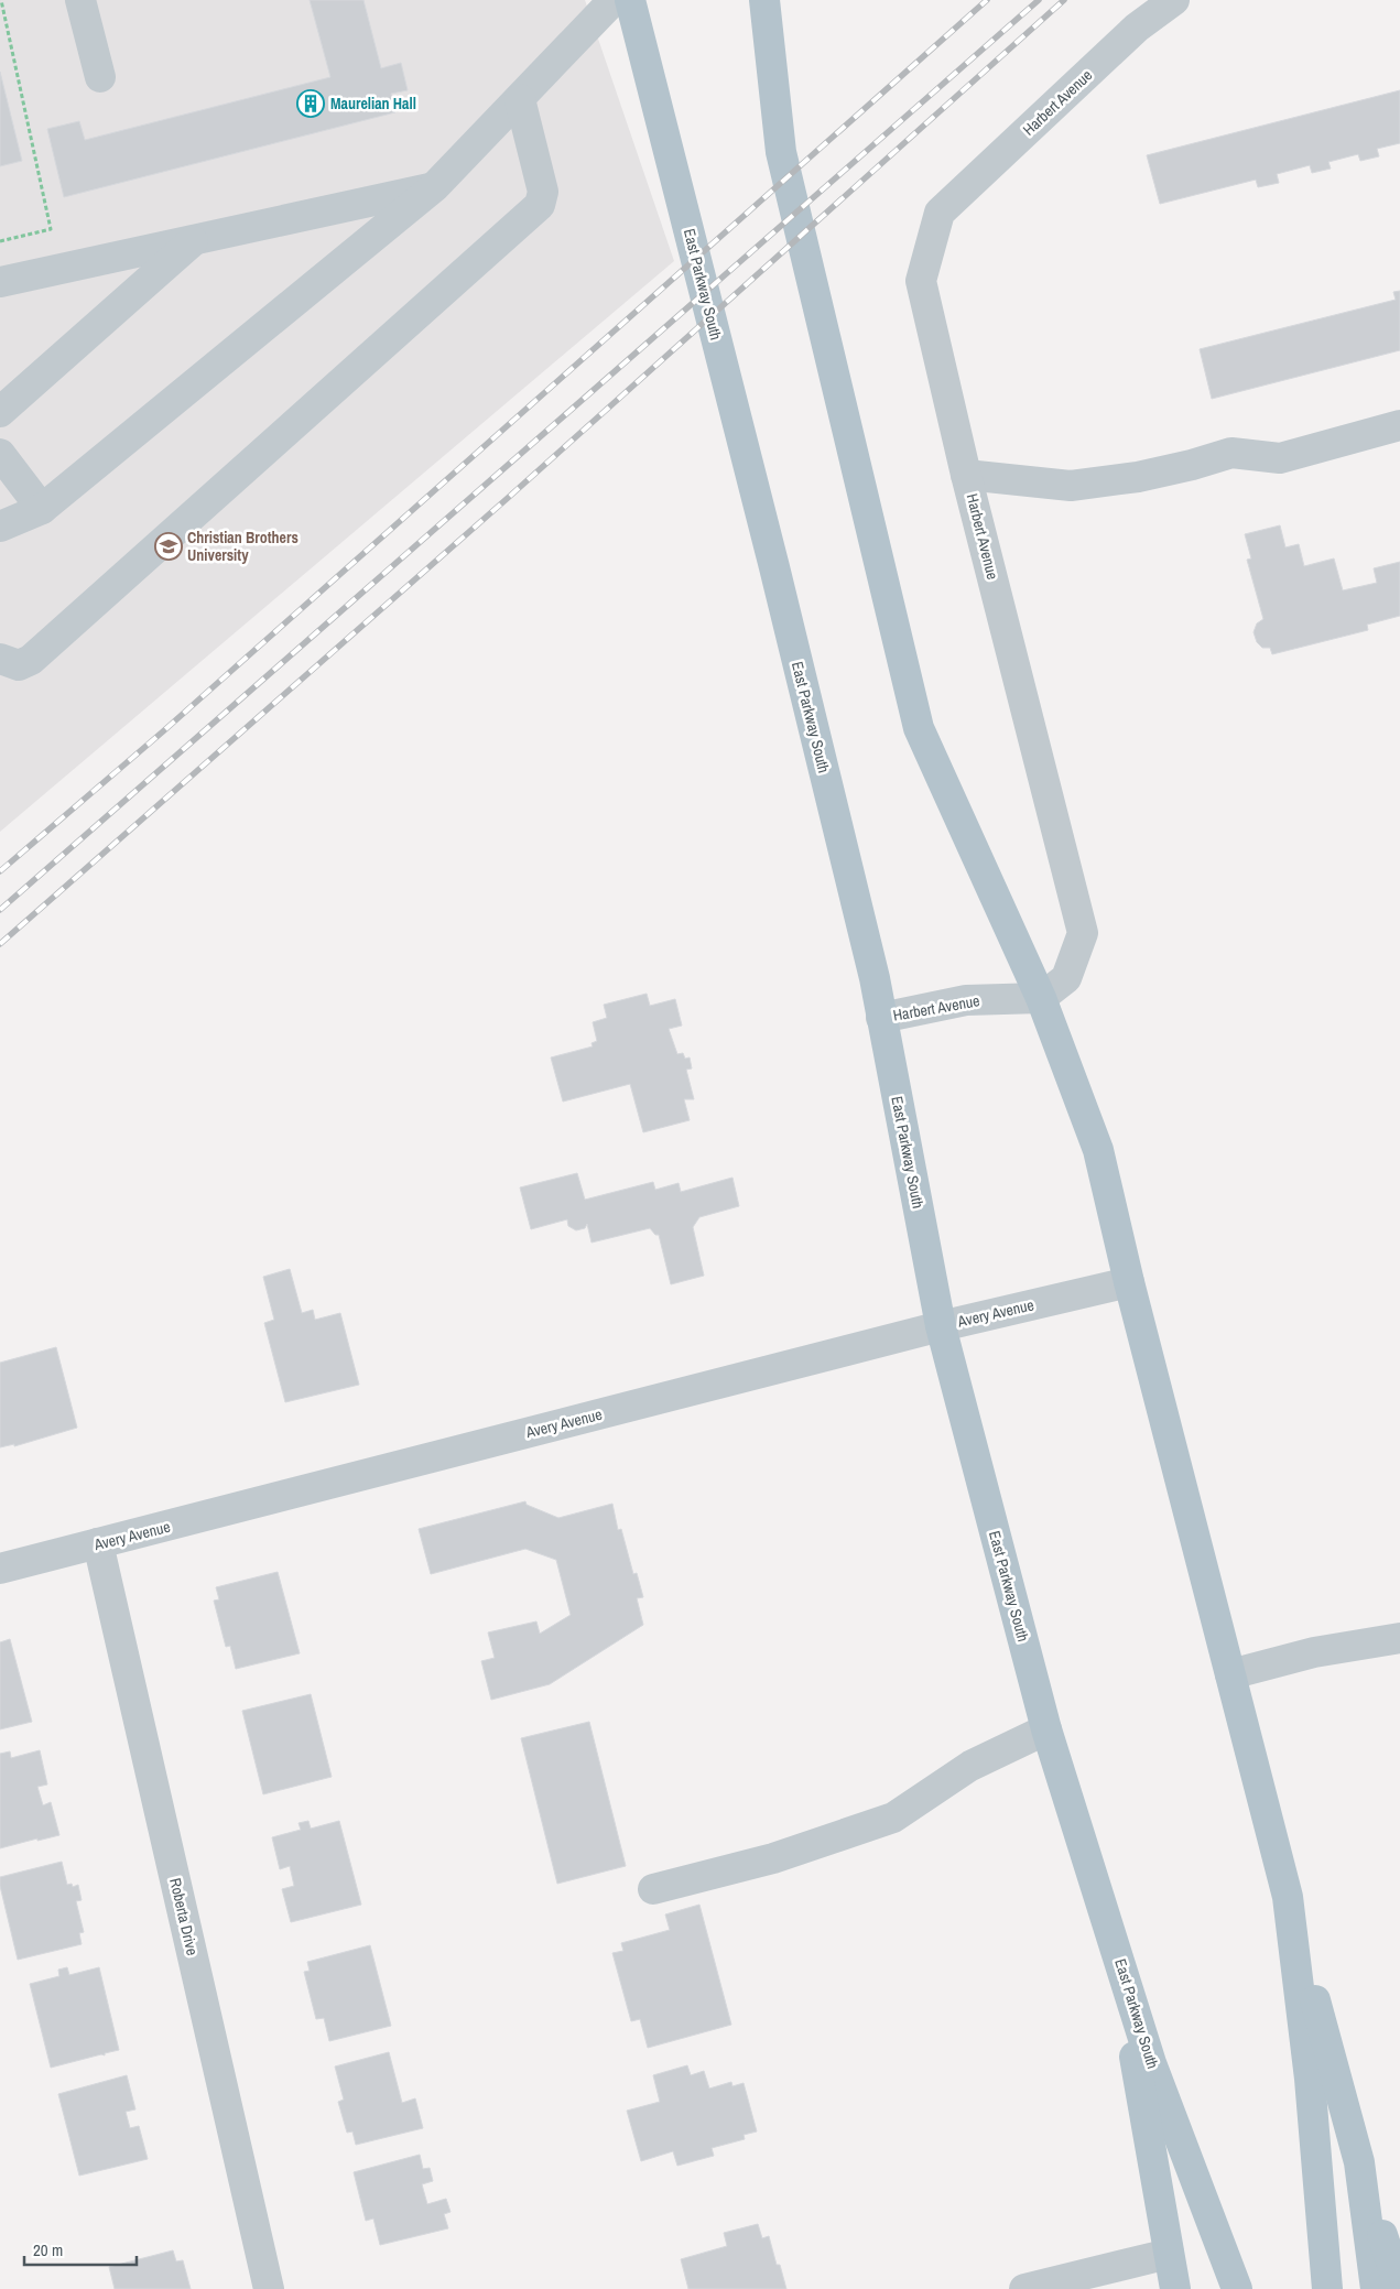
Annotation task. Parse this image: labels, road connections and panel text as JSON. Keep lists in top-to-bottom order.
{
  "streets": {
    "main road": ["East Parkway South"],
    "street": ["Harbert Avenue", "Avery Avenue", "Roberta Drive"]
  },
  "crossings": [
    ["Harbert Avenue", "East Parkway South"],
    ["East Parkway South", "Avery Avenue"],
    ["Avery Avenue", "Roberta Drive"]
  ],
  "places": {
    "building": ["Maurelian Hall"],
    "school or university": ["Christian Brothers University"]
  },
  "scale_bar": "20 m"
}
